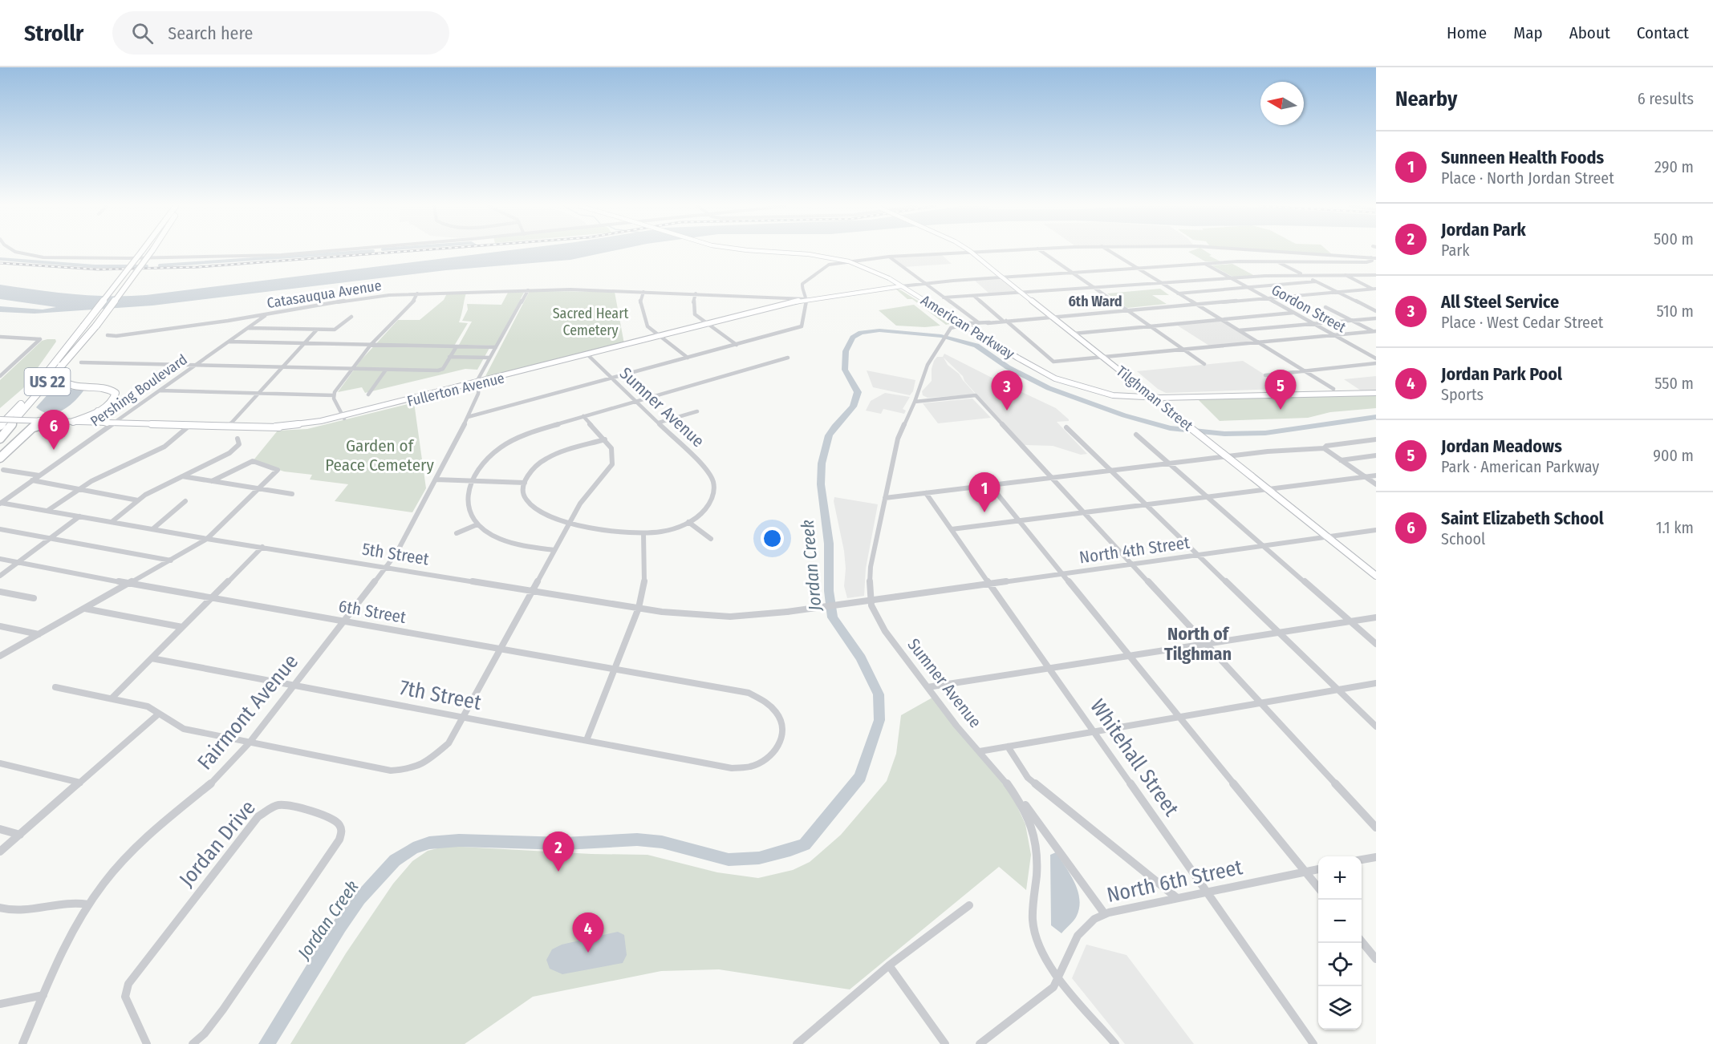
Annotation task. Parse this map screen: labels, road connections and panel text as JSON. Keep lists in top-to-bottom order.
{
  "streets": {
    "highway": ["US 22"],
    "main road": ["American Parkway", "Fullerton Avenue", "Tilghman Street"],
    "street": [
      "Catasauqua Avenue",
      "Gordon Street",
      "Pershing Boulevard",
      "Sumner Avenue",
      "North 4th Street",
      "5th Street",
      "6th Street",
      "7th Street",
      "Fairmont Avenue",
      "Whitehall Street",
      "Jordan Drive",
      "North 6th Street"
    ]
  },
  "crossings": [
    ["Catasauqua Avenue", "Fullerton Avenue"],
    ["Catasauqua Avenue", "Pershing Boulevard"],
    ["Catasauqua Avenue", "Fairmont Avenue"],
    ["American Parkway", "Fullerton Avenue"],
    ["American Parkway", "Sumner Avenue"],
    ["Fullerton Avenue", "Pershing Boulevard"],
    ["Fullerton Avenue", "Sumner Avenue"],
    ["Fullerton Avenue", "Fairmont Avenue"],
    ["Pershing Boulevard", "5th Street"],
    ["Tilghman Street", "North 4th Street"],
    ["Sumner Avenue", "North 6th Street"],
    ["North 4th Street", "5th Street"],
    ["North 4th Street", "Whitehall Street"],
    ["5th Street", "Fairmont Avenue"],
    ["6th Street", "7th Street"],
    ["6th Street", "Fairmont Avenue"],
    ["7th Street", "Fairmont Avenue"],
    ["Whitehall Street", "North 6th Street"]
  ],
  "districts": ["6th Ward", "North of Tilghman"],
  "water": ["Jordan Creek"],
  "parks": ["Sacred Heart Cemetery", "Garden of Peace Cemetery"],
  "north": "left",
  "page": {
    "header": "Strollr",
    "search": "Search here",
    "nav": [
      "Home",
      "Map",
      "About",
      "Contact"
    ],
    "heading": ["Nearby", "6 results"],
    "list": [
      {
        "mark": "1",
        "name": "Sunneen Health Foods",
        "note": "Place · North Jordan Street",
        "value": "290 m"
      },
      {
        "mark": "2",
        "name": "Jordan Park",
        "note": "Park",
        "value": "500 m"
      },
      {
        "mark": "3",
        "name": "All Steel Service",
        "note": "Place · West Cedar Street",
        "value": "510 m"
      },
      {
        "mark": "4",
        "name": "Jordan Park Pool",
        "note": "Sports",
        "value": "550 m"
      },
      {
        "mark": "5",
        "name": "Jordan Meadows",
        "note": "Park · American Parkway",
        "value": "900 m"
      },
      {
        "mark": "6",
        "name": "Saint Elizabeth School",
        "note": "School",
        "value": "1.1 km"
      }
    ],
    "pins": [
      "5",
      "3",
      "6",
      "1",
      "2",
      "4"
    ],
    "map_buttons": ["+", "−"]
  }
}
